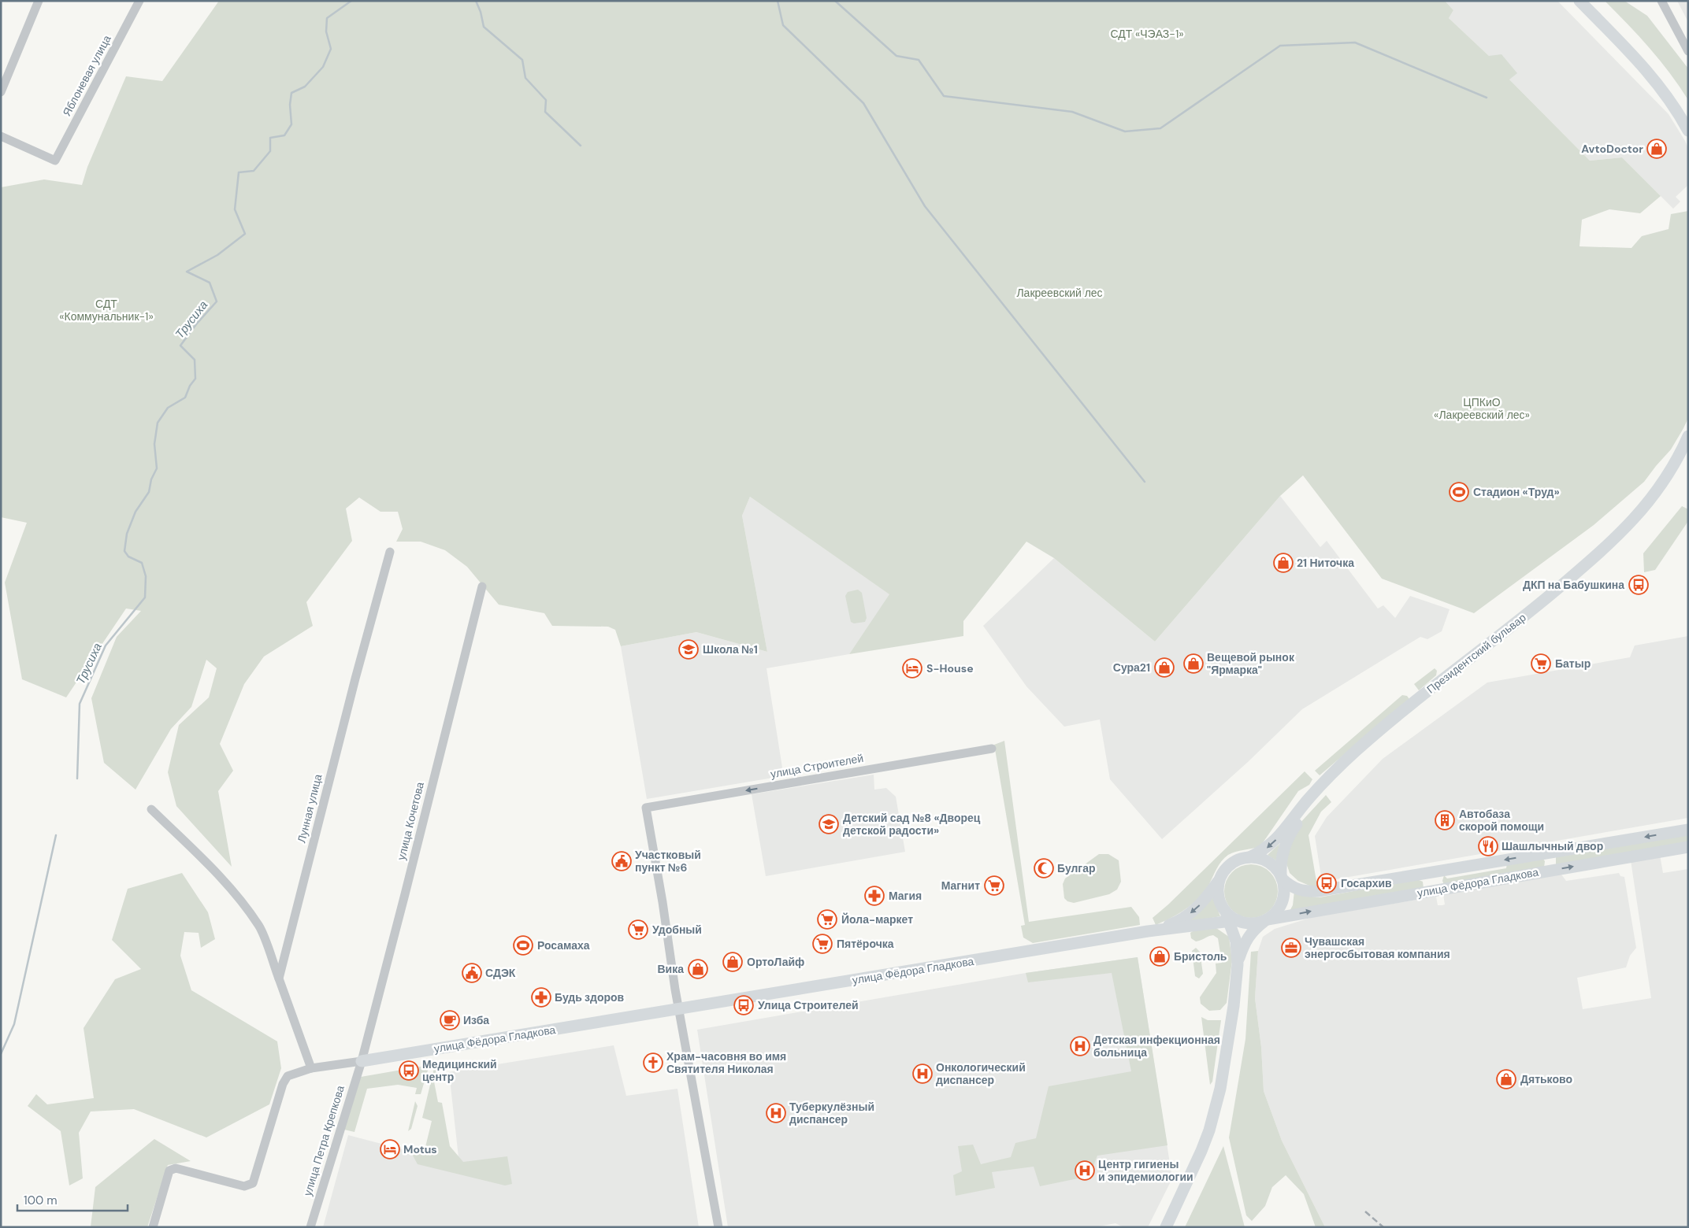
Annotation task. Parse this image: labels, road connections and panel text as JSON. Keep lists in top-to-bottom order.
{
  "streets": {
    "main road": ["Президентский бульвар", "улица Фёдора Гладкова"],
    "street": [
      "Яблоневая улица",
      "улица Строителей",
      "Лунная улица",
      "улица Кочетова",
      "улица Петра Крепкова"
    ]
  },
  "crossings": [
    ["Президентский бульвар", "улица Фёдора Гладкова"],
    ["улица Строителей", "улица Фёдора Гладкова"],
    ["улица Кочетова", "улица Фёдора Гладкова"],
    ["улица Кочетова", "улица Петра Крепкова"],
    ["улица Фёдора Гладкова", "улица Петра Крепкова"]
  ],
  "water": ["Трусиха"],
  "parks": [
    "СДТ «ЧЭАЗ-1»",
    "Лакреевский лес",
    "СДТ «Коммунальник-1»",
    "ЦПКиО «Лакреевский лес»"
  ],
  "places": {
    "shop": [
      "AvtoDoctor",
      "21 Ниточка",
      "Вещевой рынок \"Ярмарка\"",
      "Сура21",
      "Бристоль",
      "ОртоЛайф",
      "Вика",
      "Дятьково"
    ],
    "sports": ["Стадион «Труд»", "Росамаха"],
    "bus stop": [
      "ДКП на Бабушкина",
      "Госархив",
      "Улица Строителей",
      "Медицинский центр"
    ],
    "school or university": ["Школа №1", "Детский сад №8 «Дворец детской радости»"],
    "supermarket": [
      "Батыр",
      "Магнит",
      "Йола-маркет",
      "Удобный",
      "Пятёрочка"
    ],
    "hotel": ["S-House", "Motus"],
    "building": ["Автобаза скорой помощи"],
    "restaurant": ["Шашлычный двор"],
    "public building": ["Участковый пункт №6", "СДЭК"],
    "mosque": ["Булгар"],
    "pharmacy": ["Магия", "Будь здоров"],
    "office": ["Чувашская энергосбытовая компания"],
    "cafe": ["Изба"],
    "hospital": [
      "Детская инфекционная больница",
      "Онкологический диспансер",
      "Туберкулёзный диспансер",
      "Центр гигиены и эпидемиологии"
    ],
    "church": ["Храм-часовня во имя Святителя Николая"]
  },
  "scale_bar": "100 m"
}
